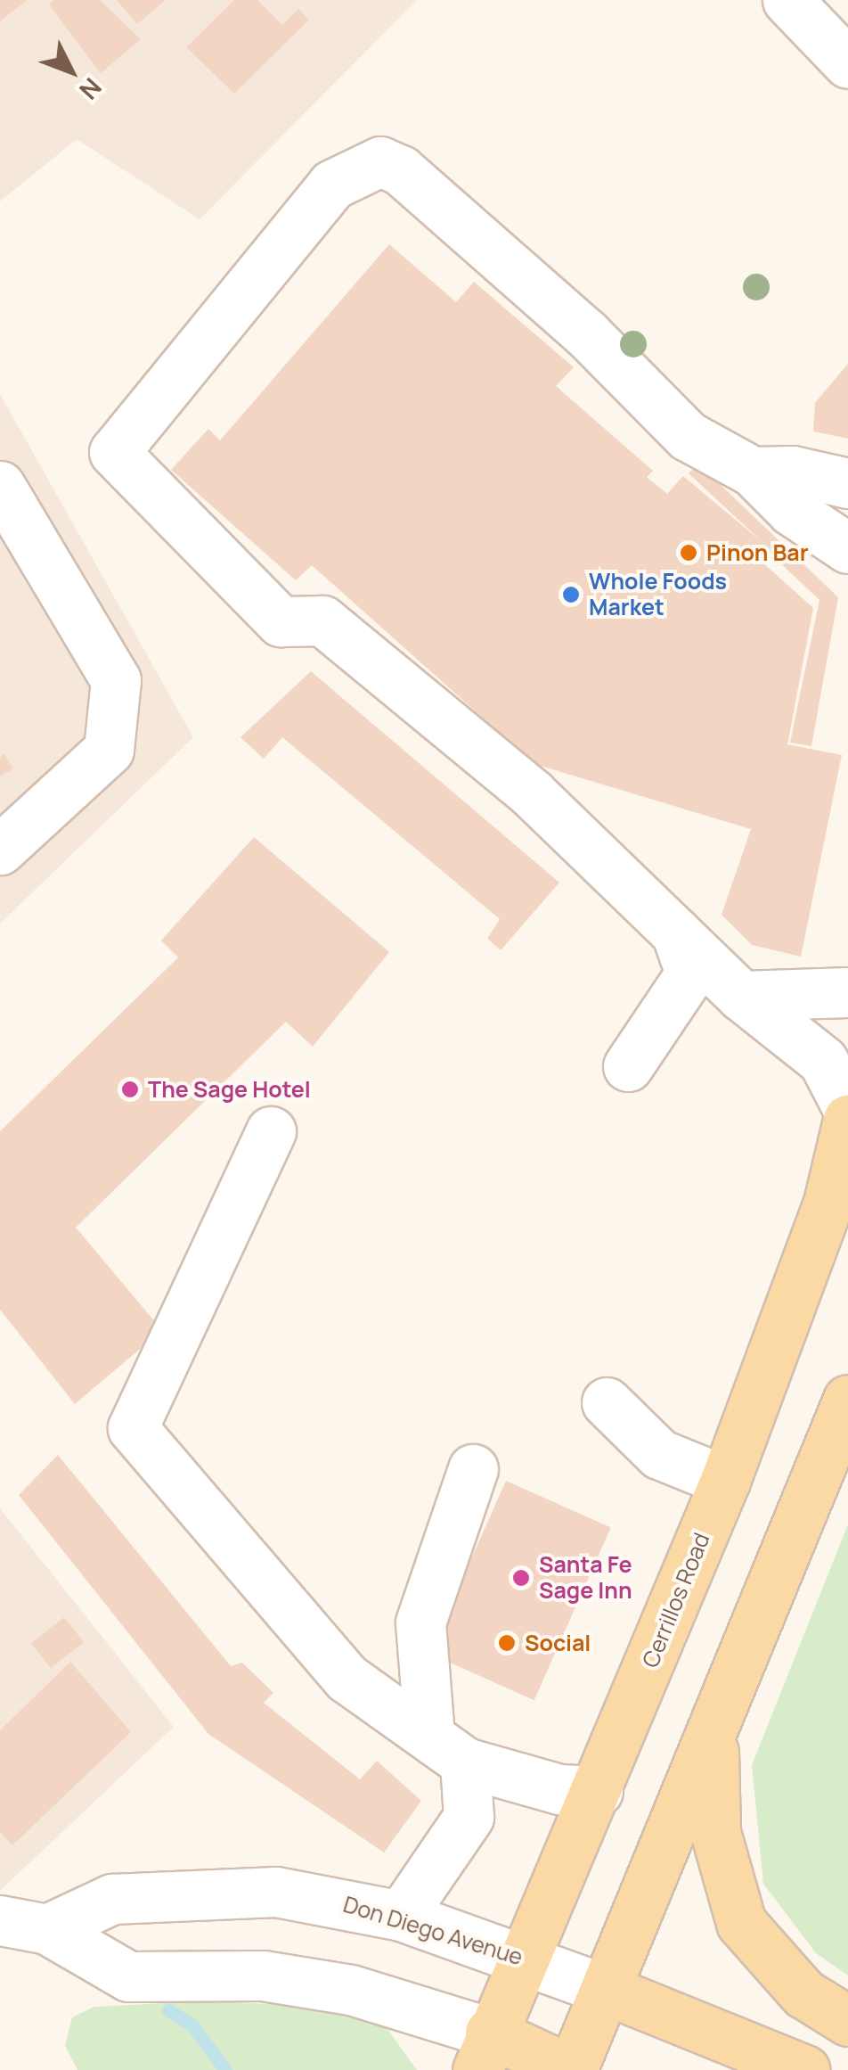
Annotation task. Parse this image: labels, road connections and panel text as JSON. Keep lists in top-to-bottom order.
{
  "streets": {
    "main road": ["Cerrillos Road"],
    "street": ["Don Diego Avenue"]
  },
  "crossings": [
    ["Cerrillos Road", "Don Diego Avenue"]
  ],
  "places": [
    "Pinon Bar",
    "Whole Foods Market",
    "The Sage Hotel",
    "Santa Fe Sage Inn",
    "Social"
  ],
  "north": "bottom right"
}
